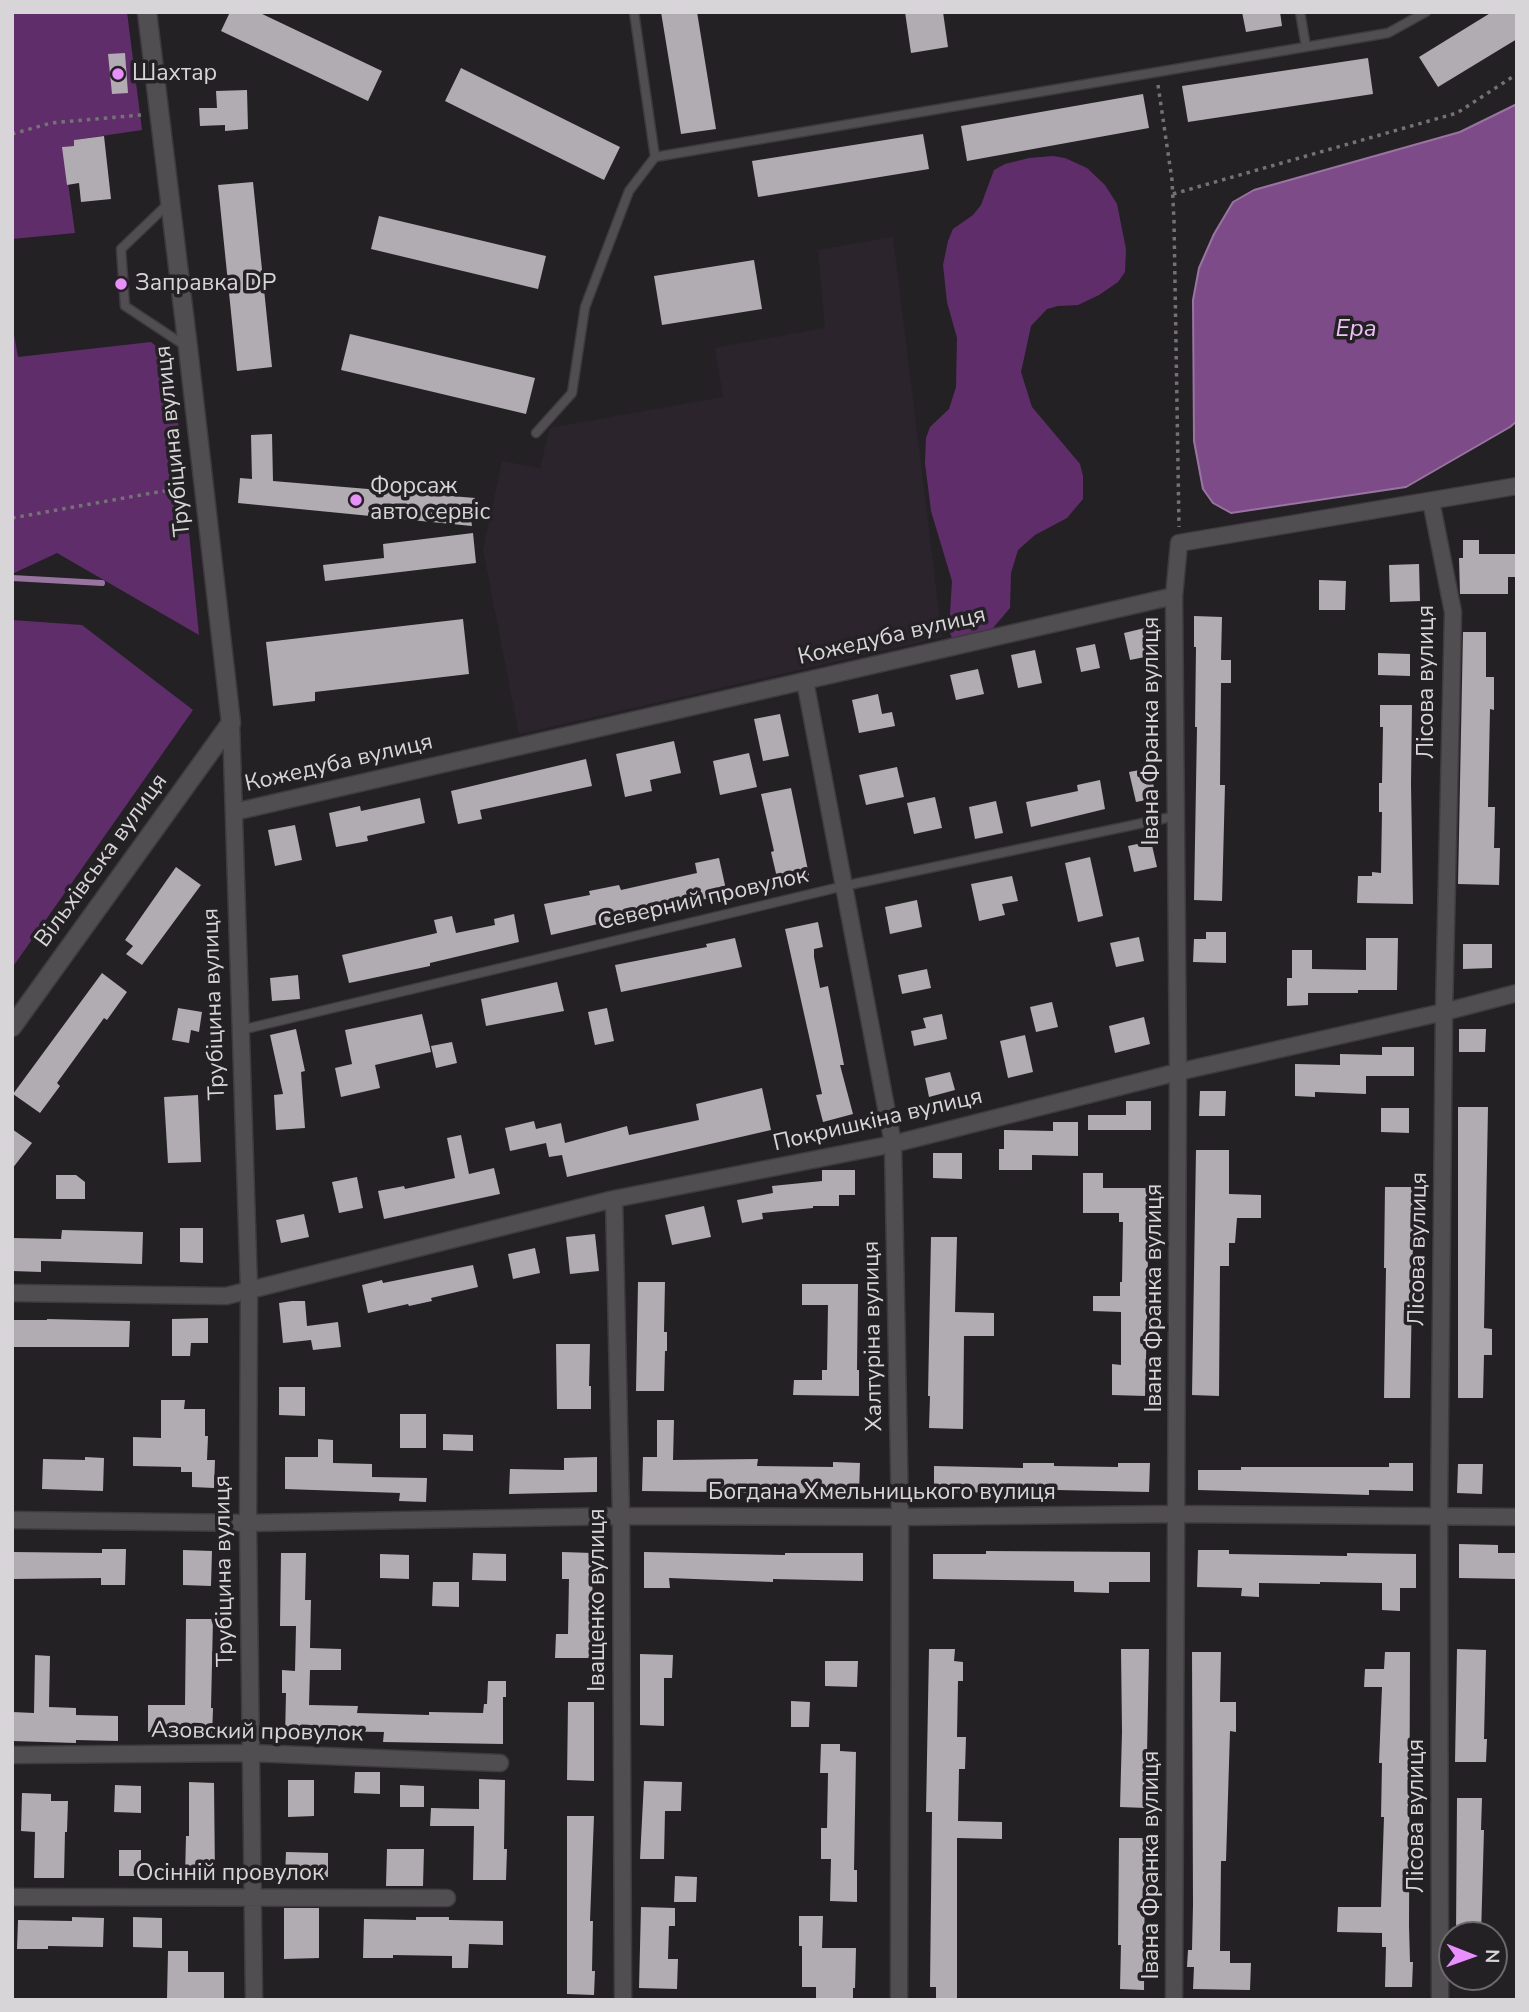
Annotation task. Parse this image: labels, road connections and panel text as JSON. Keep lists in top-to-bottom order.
{
  "streets": {
    "street": [
      "Трубіцина вулиця",
      "Кожедуба вулиця",
      "Лісова вулиця",
      "Івана Франка вулиця",
      "Вільхівська вулиця",
      "Покришкіна вулиця",
      "Халтуріна вулиця",
      "Богдана Хмельницького вулиця",
      "Іващенко вулиця",
      "Азовский провулок",
      "Осінній провулок"
    ],
    "lane": ["Северний провулок"]
  },
  "crossings": [
    ["Трубіцина вулиця", "Кожедуба вулиця"],
    ["Трубіцина вулиця", "Вільхівська вулиця"],
    ["Трубіцина вулиця", "Северний провулок"],
    ["Трубіцина вулиця", "Покришкіна вулиця"],
    ["Трубіцина вулиця", "Богдана Хмельницького вулиця"],
    ["Трубіцина вулиця", "Азовский провулок"],
    ["Трубіцина вулиця", "Осінній провулок"],
    ["Кожедуба вулиця", "Івана Франка вулиця"],
    ["Кожедуба вулиця", "Халтуріна вулиця"],
    ["Лісова вулиця", "Покришкіна вулиця"],
    ["Лісова вулиця", "Богдана Хмельницького вулиця"],
    ["Івана Франка вулиця", "Северний провулок"],
    ["Івана Франка вулиця", "Покришкіна вулиця"],
    ["Івана Франка вулиця", "Богдана Хмельницького вулиця"],
    ["Северний провулок", "Халтуріна вулиця"],
    ["Покришкіна вулиця", "Халтуріна вулиця"],
    ["Покришкіна вулиця", "Іващенко вулиця"],
    ["Халтуріна вулиця", "Богдана Хмельницького вулиця"],
    ["Богдана Хмельницького вулиця", "Іващенко вулиця"]
  ],
  "water": ["Ера"],
  "places": ["Шахтар", "Заправка DP", "Форсаж авто сервіс"],
  "north": "right"
}
